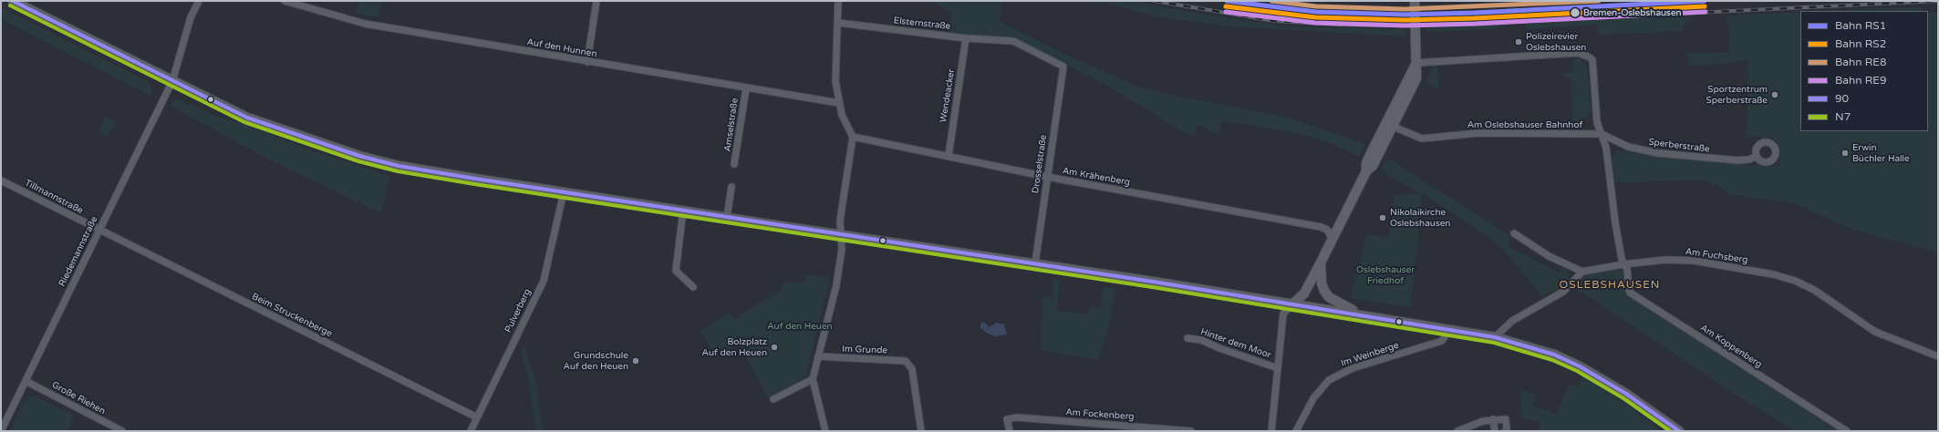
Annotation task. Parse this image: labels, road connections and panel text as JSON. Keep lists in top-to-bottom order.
{
  "streets": {
    "street": [
      "Elsternstraße",
      "Auf den Hunnen",
      "Wendeacker",
      "Amselstraße",
      "Am Oslebshauser Bahnhof",
      "Sperberstraße",
      "Drosselstraße",
      "Am Krähenberg",
      "Tillmannstraße",
      "Riedemannstraße",
      "Am Fuchsberg",
      "Pulverberg",
      "Beim Struckenberge",
      "Hinter dem Moor",
      "Am Koppenberg",
      "Im Grunde",
      "Im Weinberge",
      "Große Riehen",
      "Am Fockenberg"
    ]
  },
  "crossings": [
    ["Elsternstraße", "Wendeacker"],
    ["Elsternstraße", "Drosselstraße"],
    ["Auf den Hunnen", "Amselstraße"],
    ["Wendeacker", "Am Krähenberg"],
    ["Am Oslebshauser Bahnhof", "Sperberstraße"],
    ["Drosselstraße", "Am Krähenberg"],
    ["Tillmannstraße", "Riedemannstraße"],
    ["Tillmannstraße", "Beim Struckenberge"],
    ["Riedemannstraße", "Beim Struckenberge"],
    ["Riedemannstraße", "Große Riehen"],
    ["Am Fuchsberg", "Am Koppenberg"],
    ["Pulverberg", "Beim Struckenberge"]
  ],
  "districts": ["OSLEBSHAUSEN"],
  "parks": ["Oslebshauser Friedhof", "Auf den Heuen"],
  "places": [
    "Bremen-Oslebshausen",
    "Polizeirevier Oslebshausen",
    "Sportzentrum Sperberstraße",
    "Erwin Büchler Halle",
    "Nikolaikirche Oslebshausen",
    "Bolzplatz Auf den Heuen",
    "Grundschule Auf den Heuen"
  ],
  "lines": [
    "rail line RS1",
    "rail line RE8",
    "transit line 90",
    "transit line N7",
    "rail line RS2",
    "rail line RE9"
  ],
  "legend": [
    "Bahn RS1",
    "Bahn RS2",
    "Bahn RE8",
    "Bahn RE9",
    "90",
    "N7"
  ]
}
